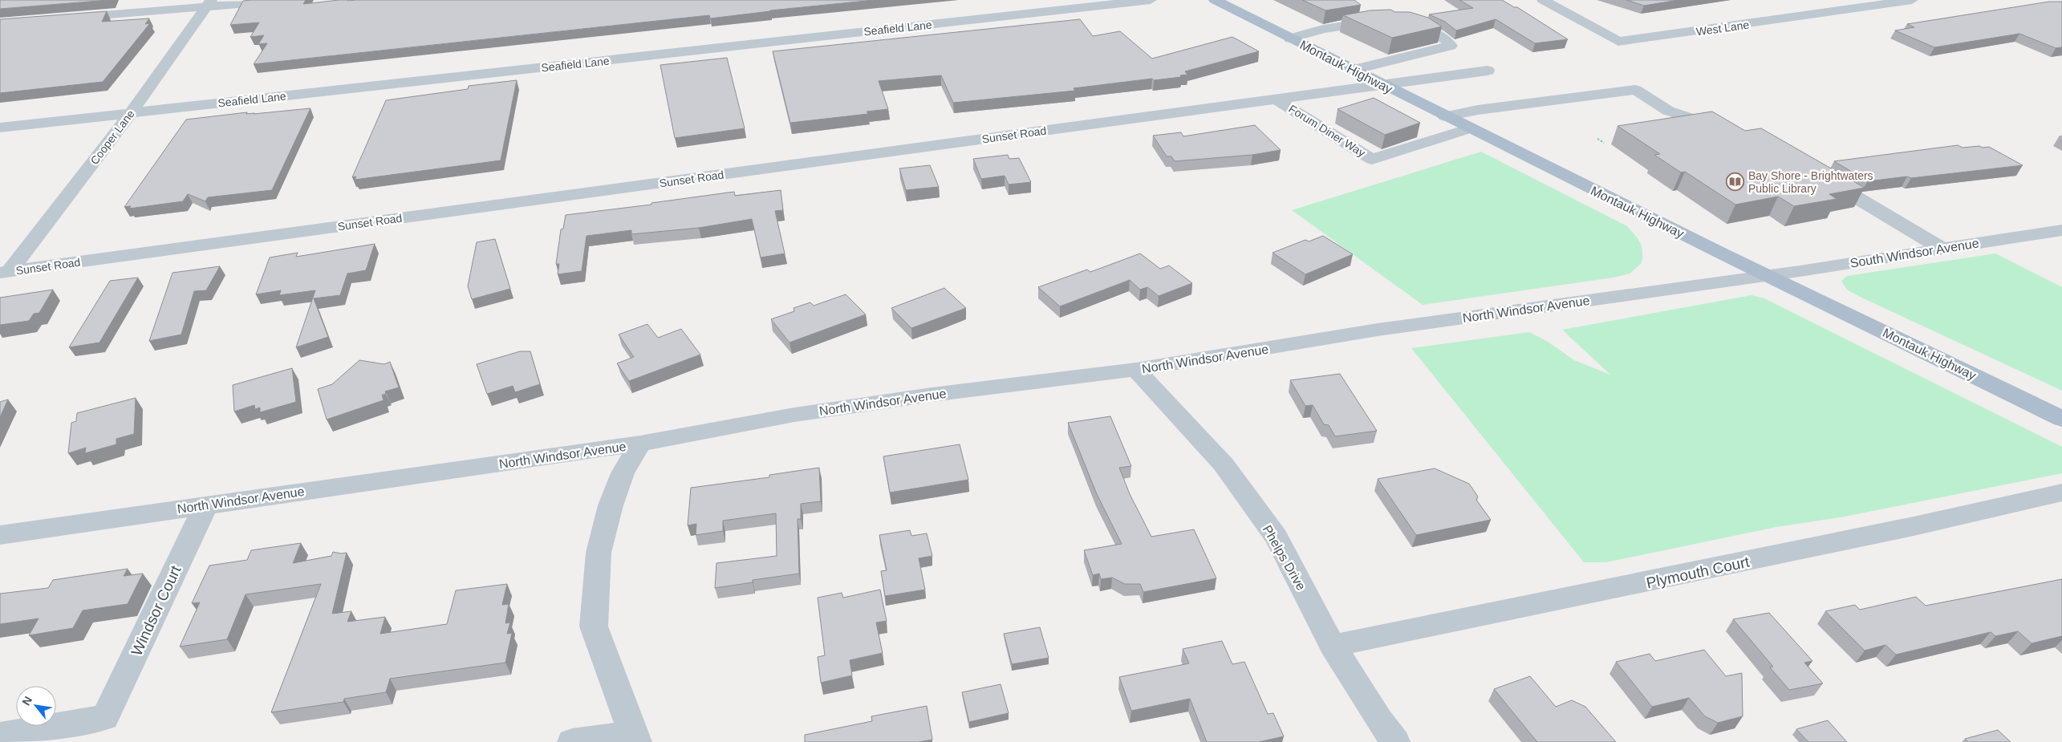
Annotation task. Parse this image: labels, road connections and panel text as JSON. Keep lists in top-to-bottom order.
{
  "streets": {
    "main road": ["Montauk Highway"],
    "street": [
      "Seafield Lane",
      "West Lane",
      "Forum Diner Way",
      "Sunset Road",
      "Cooper Lane",
      "South Windsor Avenue",
      "North Windsor Avenue",
      "Phelps Drive",
      "Plymouth Court",
      "Windsor Court"
    ]
  },
  "crossings": [
    ["Seafield Lane", "Cooper Lane"],
    ["Montauk Highway", "Forum Diner Way"],
    ["Montauk Highway", "Sunset Road"],
    ["Montauk Highway", "South Windsor Avenue"],
    ["Montauk Highway", "North Windsor Avenue"],
    ["Forum Diner Way", "Sunset Road"],
    ["Sunset Road", "Cooper Lane"],
    ["South Windsor Avenue", "North Windsor Avenue"],
    ["North Windsor Avenue", "Phelps Drive"],
    ["North Windsor Avenue", "Windsor Court"],
    ["Phelps Drive", "Plymouth Court"]
  ],
  "places": {
    "library": ["Bay Shore - Brightwaters Public Library"]
  },
  "north": "top left"
}
